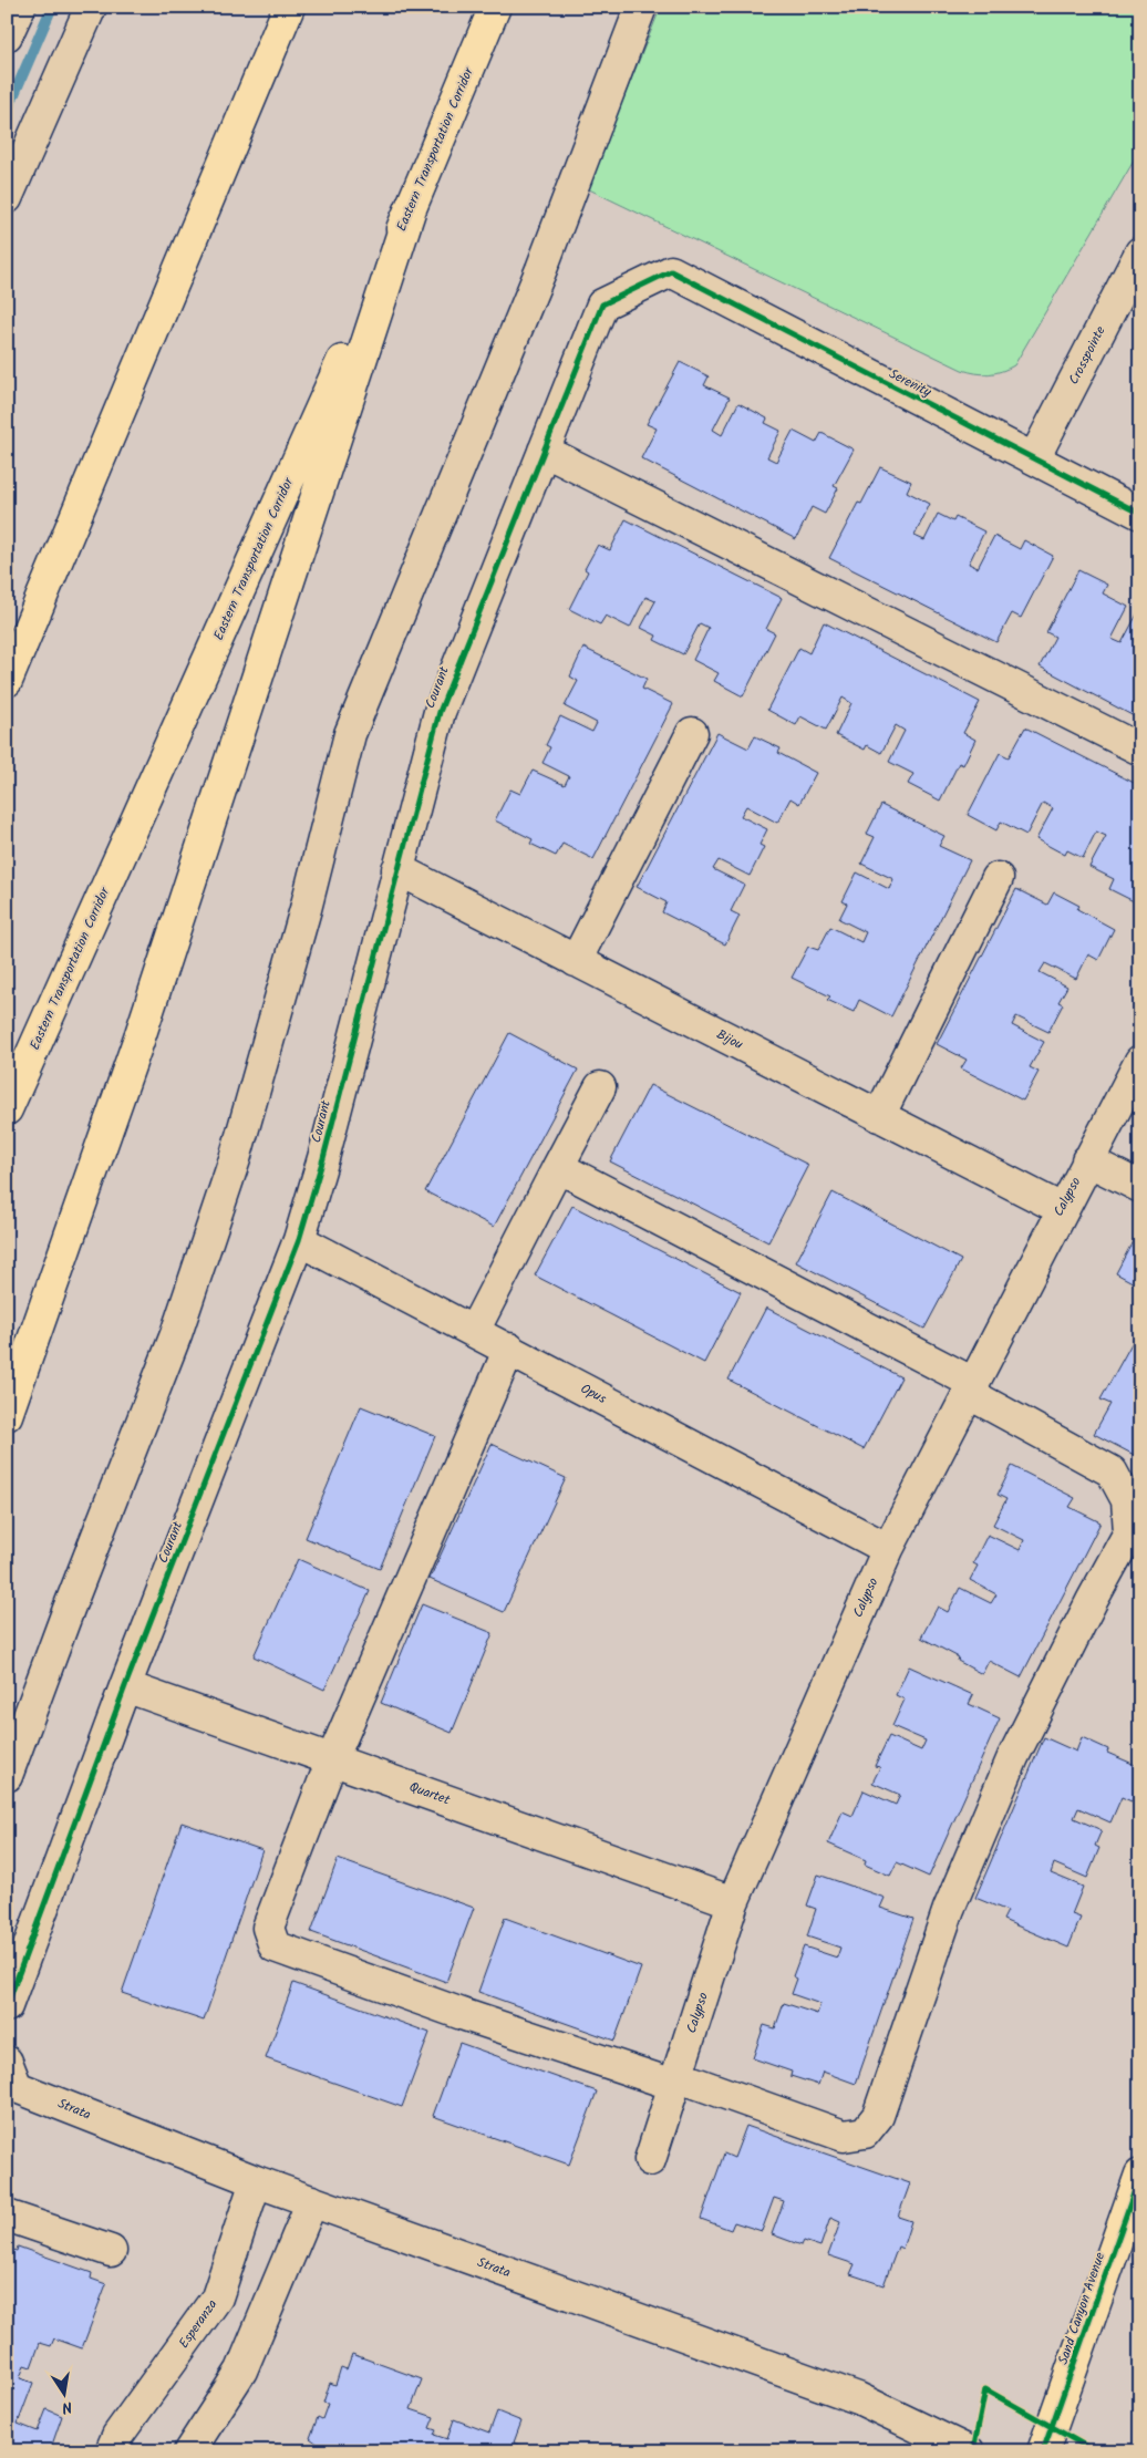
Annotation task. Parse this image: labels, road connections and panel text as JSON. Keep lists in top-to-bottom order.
{
  "streets": {
    "main road": ["Eastern Transportation Corridor", "Sand Canyon Avenue"],
    "street": [
      "Crosspointe",
      "Serenity",
      "Courant",
      "Bijou",
      "Calypso",
      "Opus",
      "Quartet",
      "Strata",
      "Esperanza"
    ]
  },
  "crossings": [
    ["Crosspointe", "Serenity"],
    ["Serenity", "Courant"],
    ["Courant", "Bijou"],
    ["Courant", "Opus"],
    ["Courant", "Quartet"],
    ["Bijou", "Calypso"],
    ["Calypso", "Opus"],
    ["Calypso", "Quartet"],
    ["Strata", "Esperanza"]
  ],
  "north": "bottom"
}
